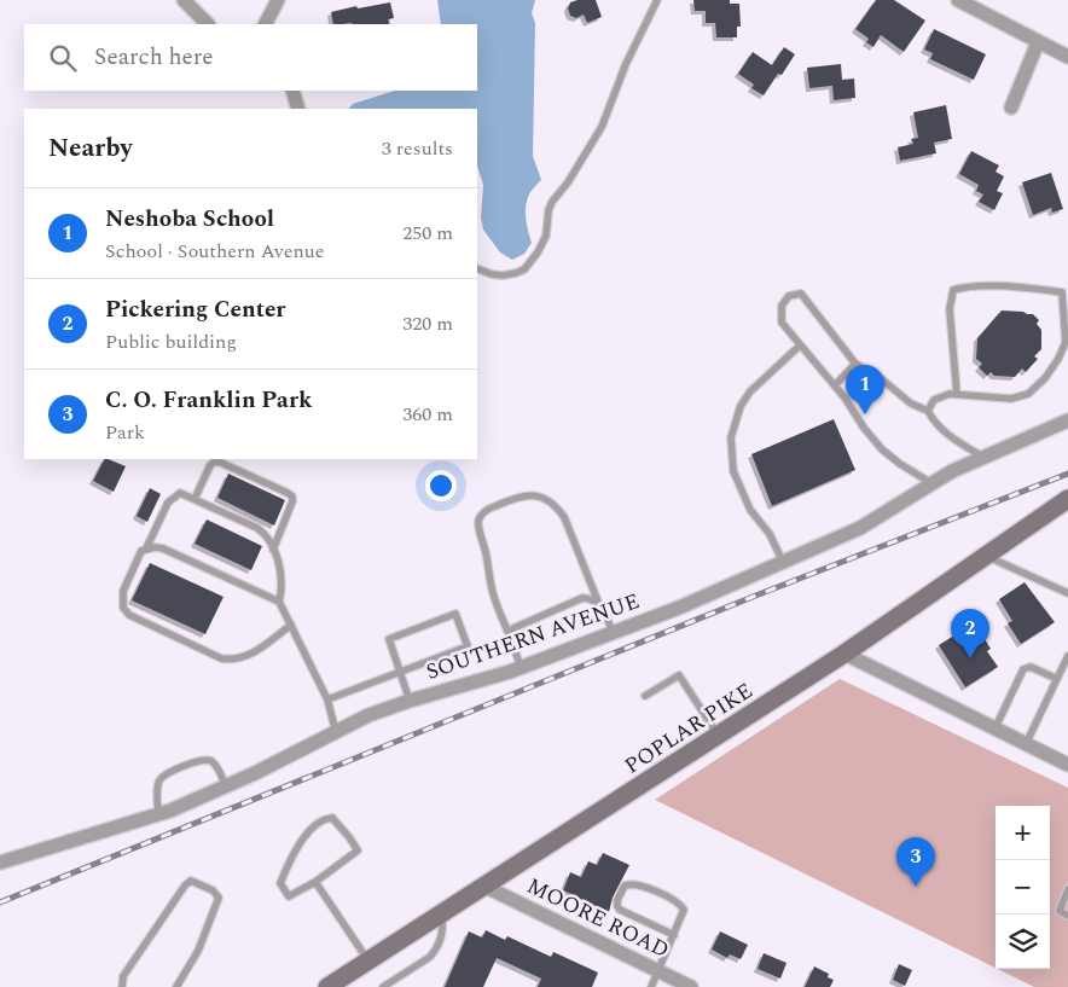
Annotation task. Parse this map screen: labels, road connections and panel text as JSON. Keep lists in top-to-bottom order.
{
  "streets": {
    "main road": ["POPLAR PIKE"],
    "street": ["SOUTHERN AVENUE", "MOORE ROAD"]
  },
  "crossings": [
    ["POPLAR PIKE", "MOORE ROAD"]
  ],
  "page": {
    "search": "Search here",
    "heading": ["Nearby", "3 results"],
    "list": [
      {
        "mark": "1",
        "name": "Neshoba School",
        "note": "School · Southern Avenue",
        "value": "250 m"
      },
      {
        "mark": "2",
        "name": "Pickering Center",
        "note": "Public building",
        "value": "320 m"
      },
      {
        "mark": "3",
        "name": "C. O. Franklin Park",
        "note": "Park",
        "value": "360 m"
      }
    ],
    "pins": ["1", "2", "3"],
    "map_buttons": ["+", "−"]
  }
}
